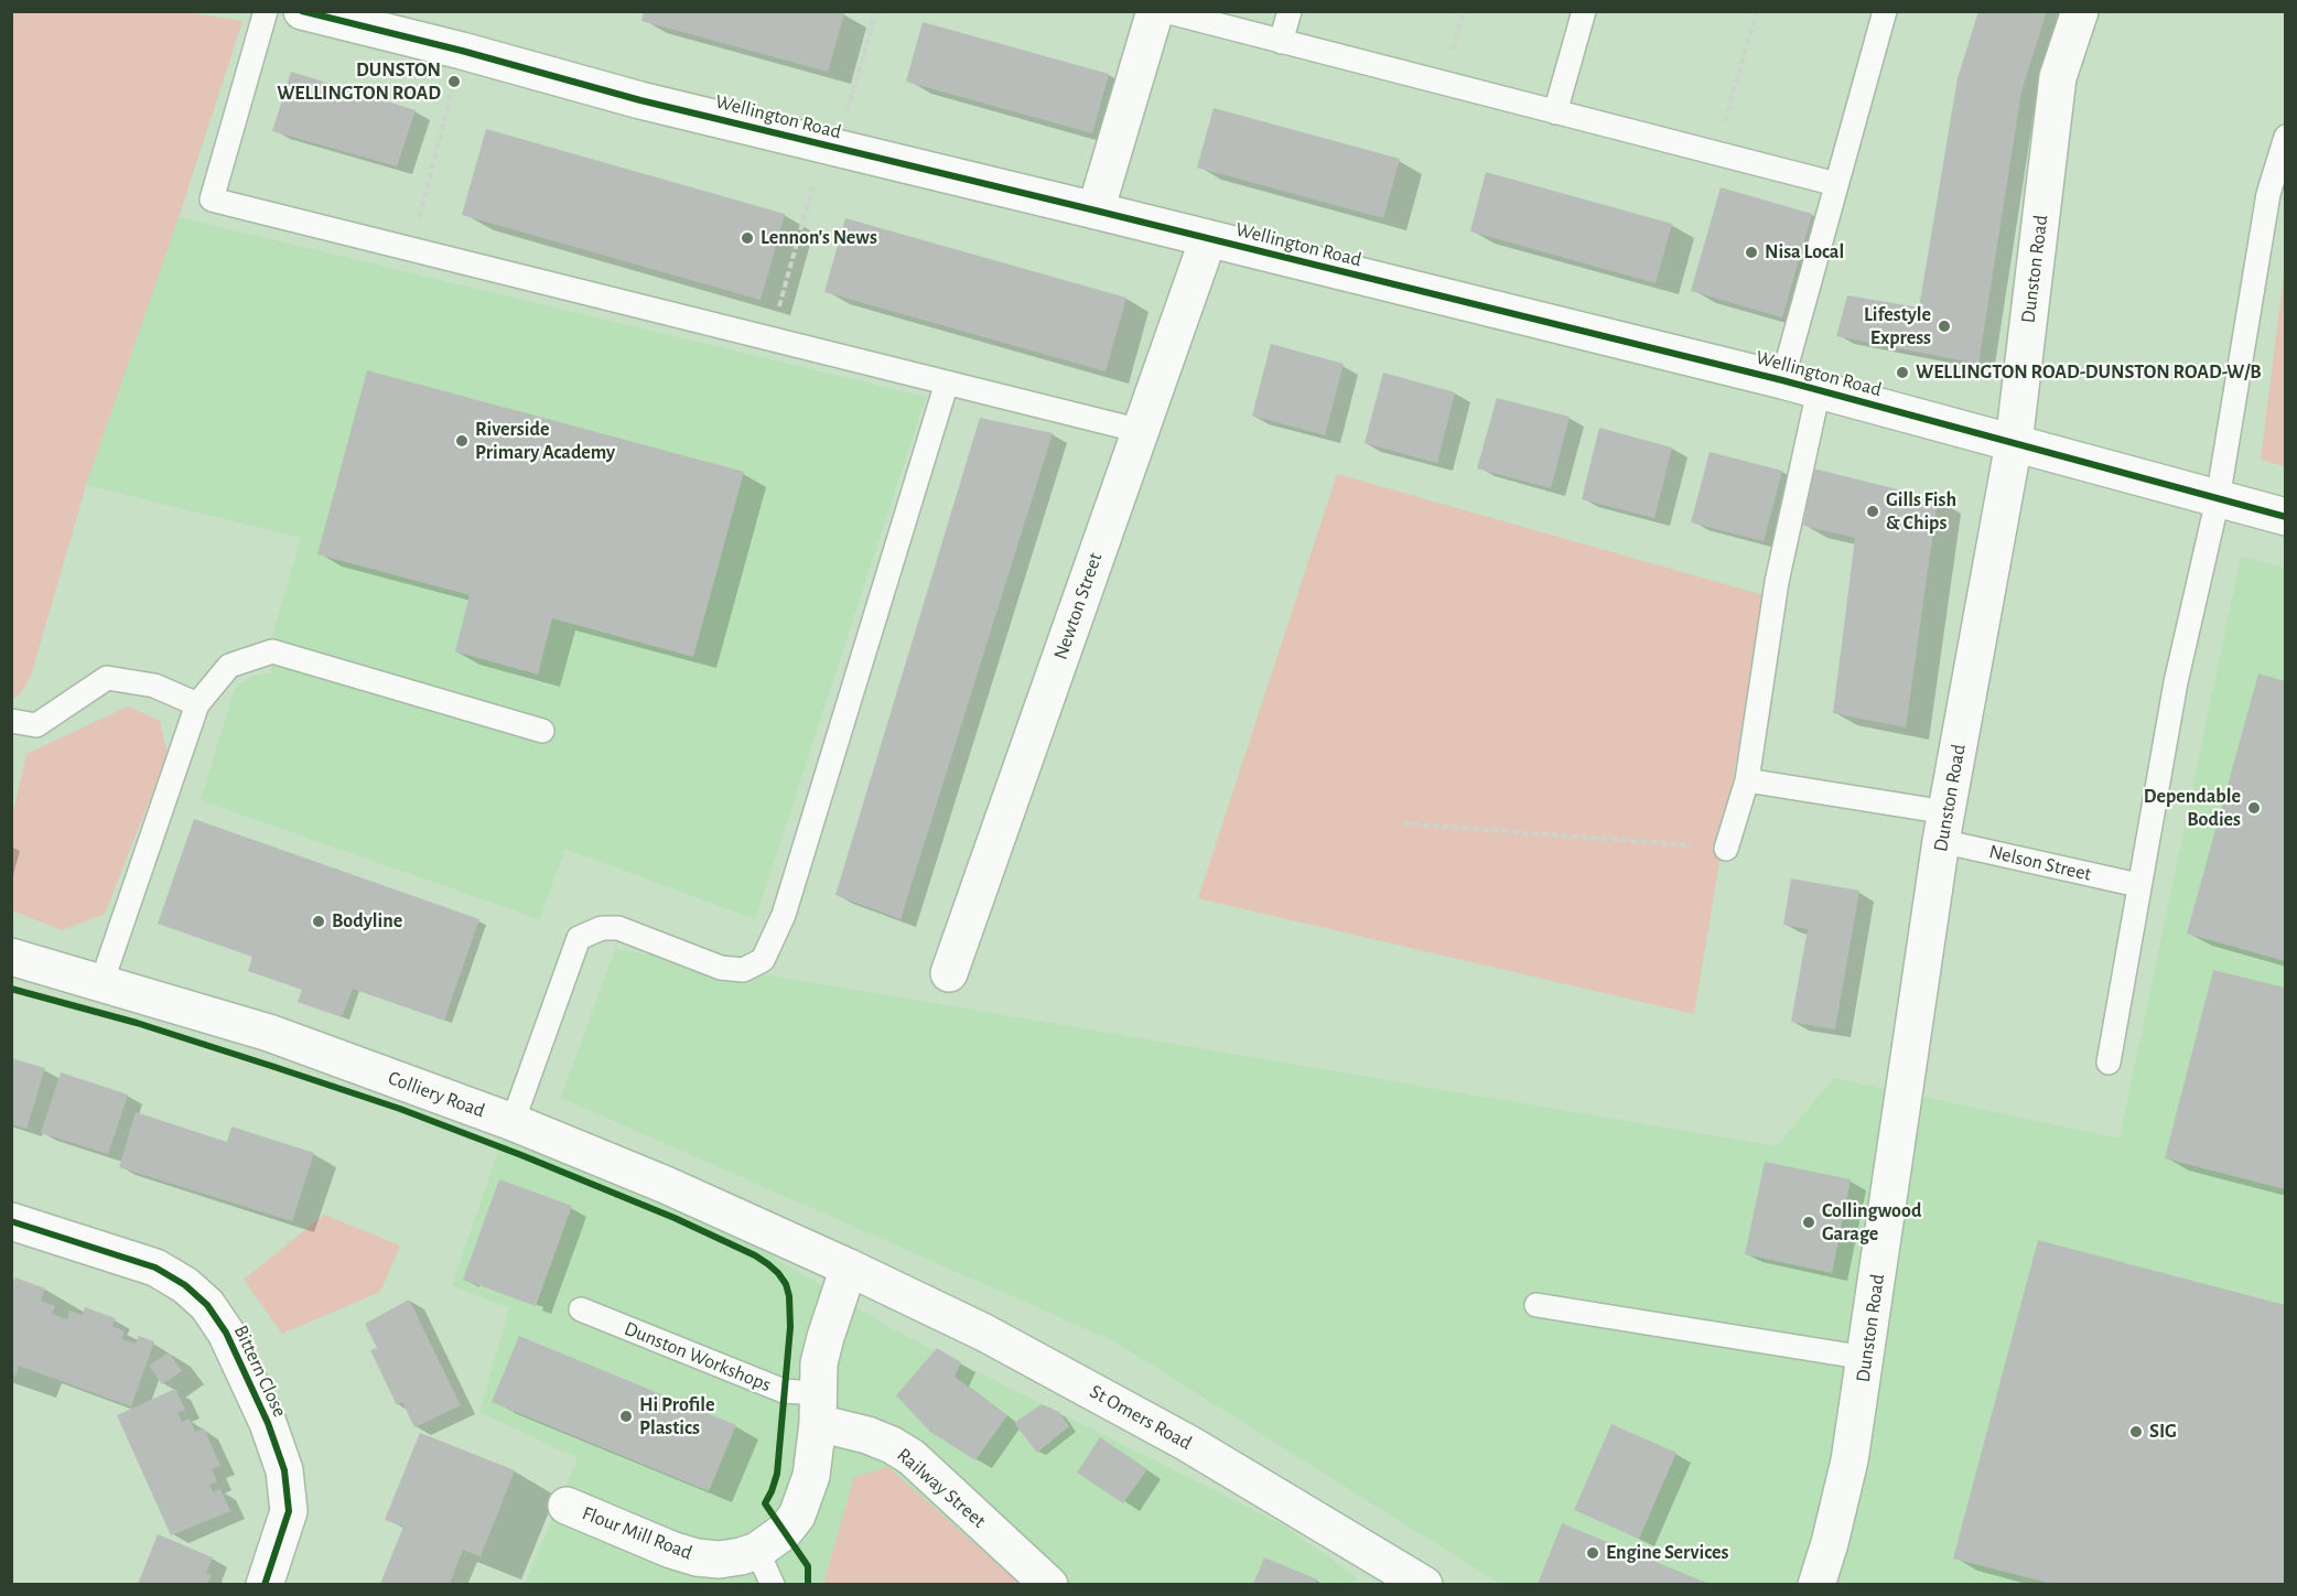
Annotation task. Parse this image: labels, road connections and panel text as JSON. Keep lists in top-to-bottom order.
{
  "streets": {
    "street": [
      "Wellington Road",
      "Dunston Road",
      "Newton Street",
      "Colliery Road",
      "Bittern Close",
      "St Omers Road",
      "Railway Street",
      "Flour Mill Road"
    ],
    "lane": ["Nelson Street", "Dunston Workshops"]
  },
  "crossings": [
    ["Wellington Road", "Dunston Road"],
    ["Wellington Road", "Newton Street"],
    ["Dunston Road", "Nelson Street"],
    ["Colliery Road", "St Omers Road"],
    ["Dunston Workshops", "Railway Street"],
    ["Dunston Workshops", "Flour Mill Road"],
    ["Railway Street", "Flour Mill Road"]
  ],
  "places": [
    "DUNSTON WELLINGTON ROAD",
    "Lennon's News",
    "Nisa Local",
    "Lifestyle Express",
    "WELLINGTON ROAD-DUNSTON ROAD-W/B",
    "Riverside Primary Academy",
    "Gills Fish & Chips",
    "Dependable Bodies",
    "Bodyline",
    "Collingwood Garage",
    "Hi Profile Plastics",
    "SIG",
    "Engine Services"
  ]
}
